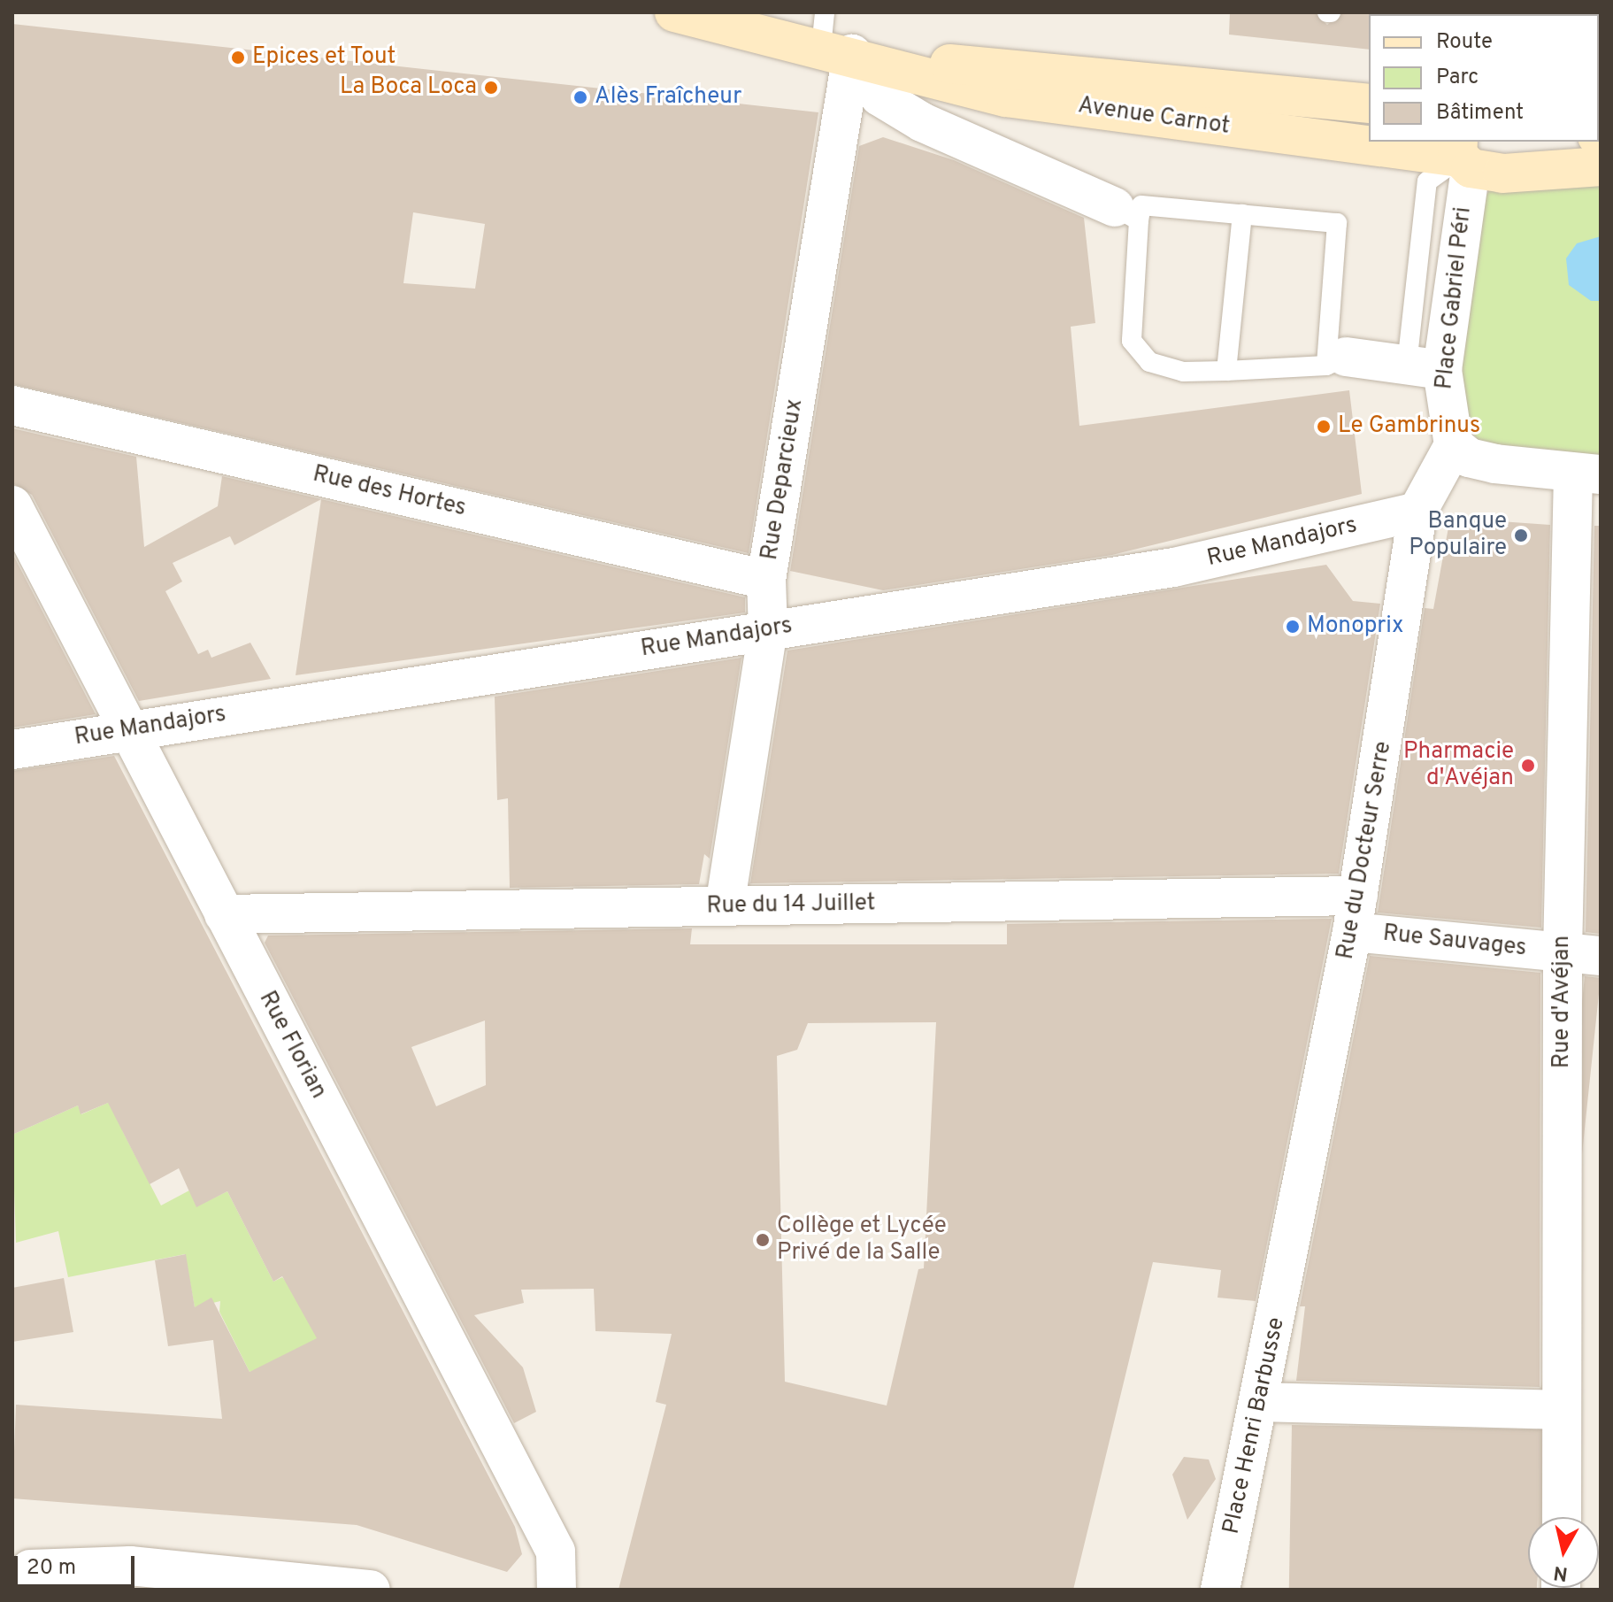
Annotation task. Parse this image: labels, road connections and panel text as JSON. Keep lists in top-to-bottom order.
{
  "streets": {
    "main road": ["Avenue Carnot"],
    "street": [
      "Place Gabriel Péri",
      "Rue Deparcieux",
      "Rue des Hortes",
      "Rue Mandajors",
      "Rue du Docteur Serre",
      "Rue du 14 Juillet",
      "Rue Sauvages",
      "Rue d'Avéjan",
      "Rue Florian",
      "Place Henri Barbusse"
    ]
  },
  "crossings": [
    ["Avenue Carnot", "Place Gabriel Péri"],
    ["Avenue Carnot", "Rue Deparcieux"],
    ["Place Gabriel Péri", "Rue du Docteur Serre"],
    ["Rue Deparcieux", "Rue des Hortes"],
    ["Rue Deparcieux", "Rue Mandajors"],
    ["Rue Deparcieux", "Rue du 14 Juillet"],
    ["Rue Mandajors", "Rue du Docteur Serre"],
    ["Rue Mandajors", "Rue Florian"],
    ["Rue du Docteur Serre", "Rue du 14 Juillet"],
    ["Rue du Docteur Serre", "Rue Sauvages"],
    ["Rue du Docteur Serre", "Place Henri Barbusse"],
    ["Rue du 14 Juillet", "Rue Sauvages"],
    ["Rue du 14 Juillet", "Rue Florian"],
    ["Rue Sauvages", "Rue d'Avéjan"]
  ],
  "places": [
    "Epices et Tout",
    "La Boca Loca",
    "Alès Fraîcheur",
    "Le Gambrinus",
    "Banque Populaire",
    "Monoprix",
    "Pharmacie d'Avéjan",
    "Collège et Lycée Privé de la Salle"
  ],
  "legend": ["Route", "Parc", "Bâtiment"],
  "scale_bar": "20 m",
  "north": "bottom"
}
